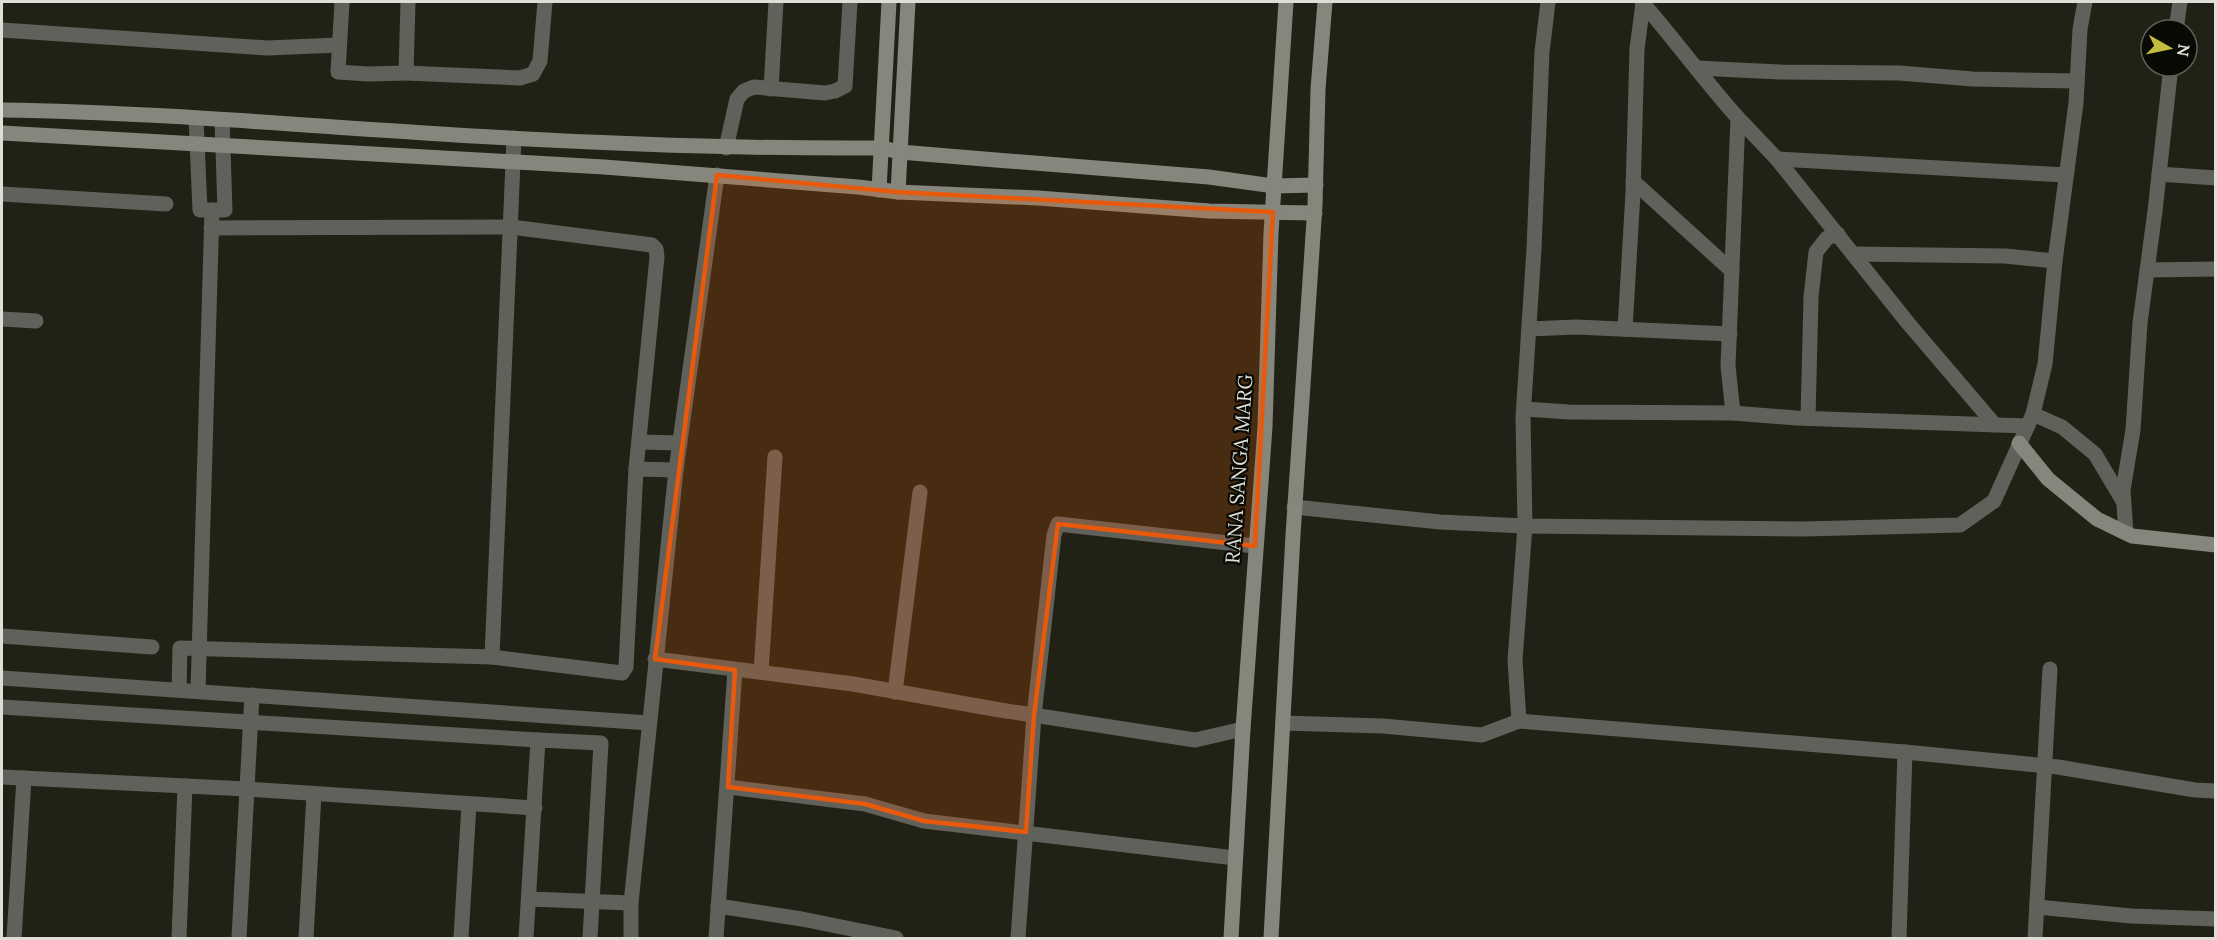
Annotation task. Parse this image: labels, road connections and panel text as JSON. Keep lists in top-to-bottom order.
{
  "streets": {
    "street": ["RANA SANGA MARG"]
  },
  "north": "right"
}
